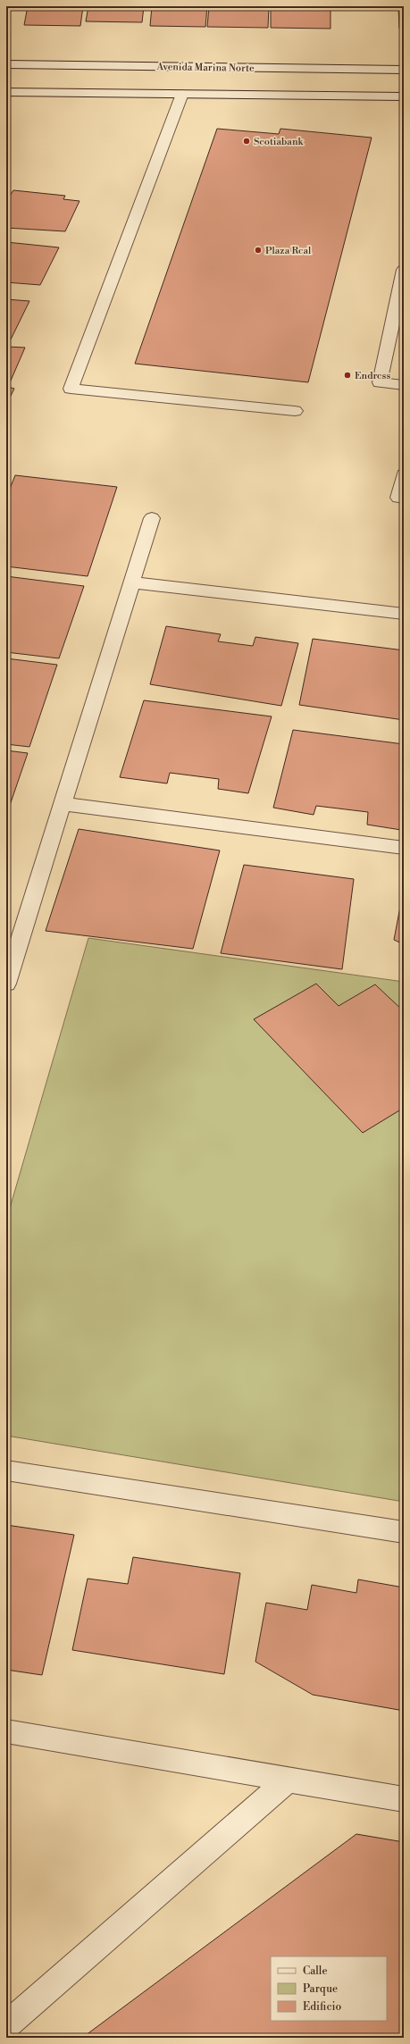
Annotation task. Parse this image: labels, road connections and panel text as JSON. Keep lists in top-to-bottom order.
{
  "streets": {
    "street": ["Avenida Marina Norte"]
  },
  "places": ["Scotiabank", "Plaza Real", "Endress"],
  "legend": ["Calle", "Parque", "Edificio"]
}
